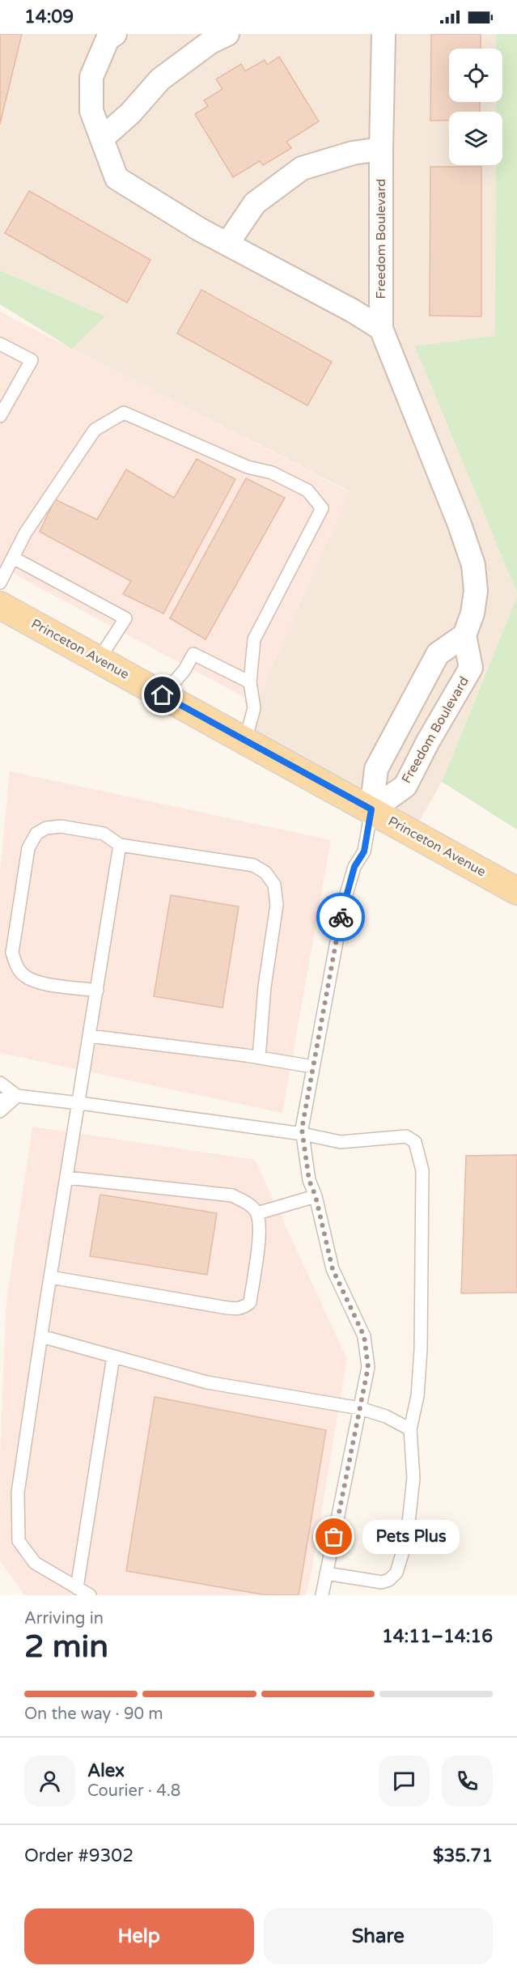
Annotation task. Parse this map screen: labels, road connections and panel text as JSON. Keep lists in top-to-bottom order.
{
  "streets": {
    "main road": ["Princeton Avenue"],
    "street": ["Freedom Boulevard"]
  },
  "crossings": [
    ["Freedom Boulevard", "Princeton Avenue"]
  ],
  "places": ["Pets Plus"],
  "page": {
    "status": "14:09",
    "bubble": "Pets Plus",
    "heading": ["2 min", "Arriving in", "14:11–14:16"],
    "panel": [
      "Alex",
      "Courier · 4.8",
      "Order #9302",
      "$35.71"
    ],
    "bar": "On the way · 90 m",
    "buttons": ["Help", "Share"]
  }
}
